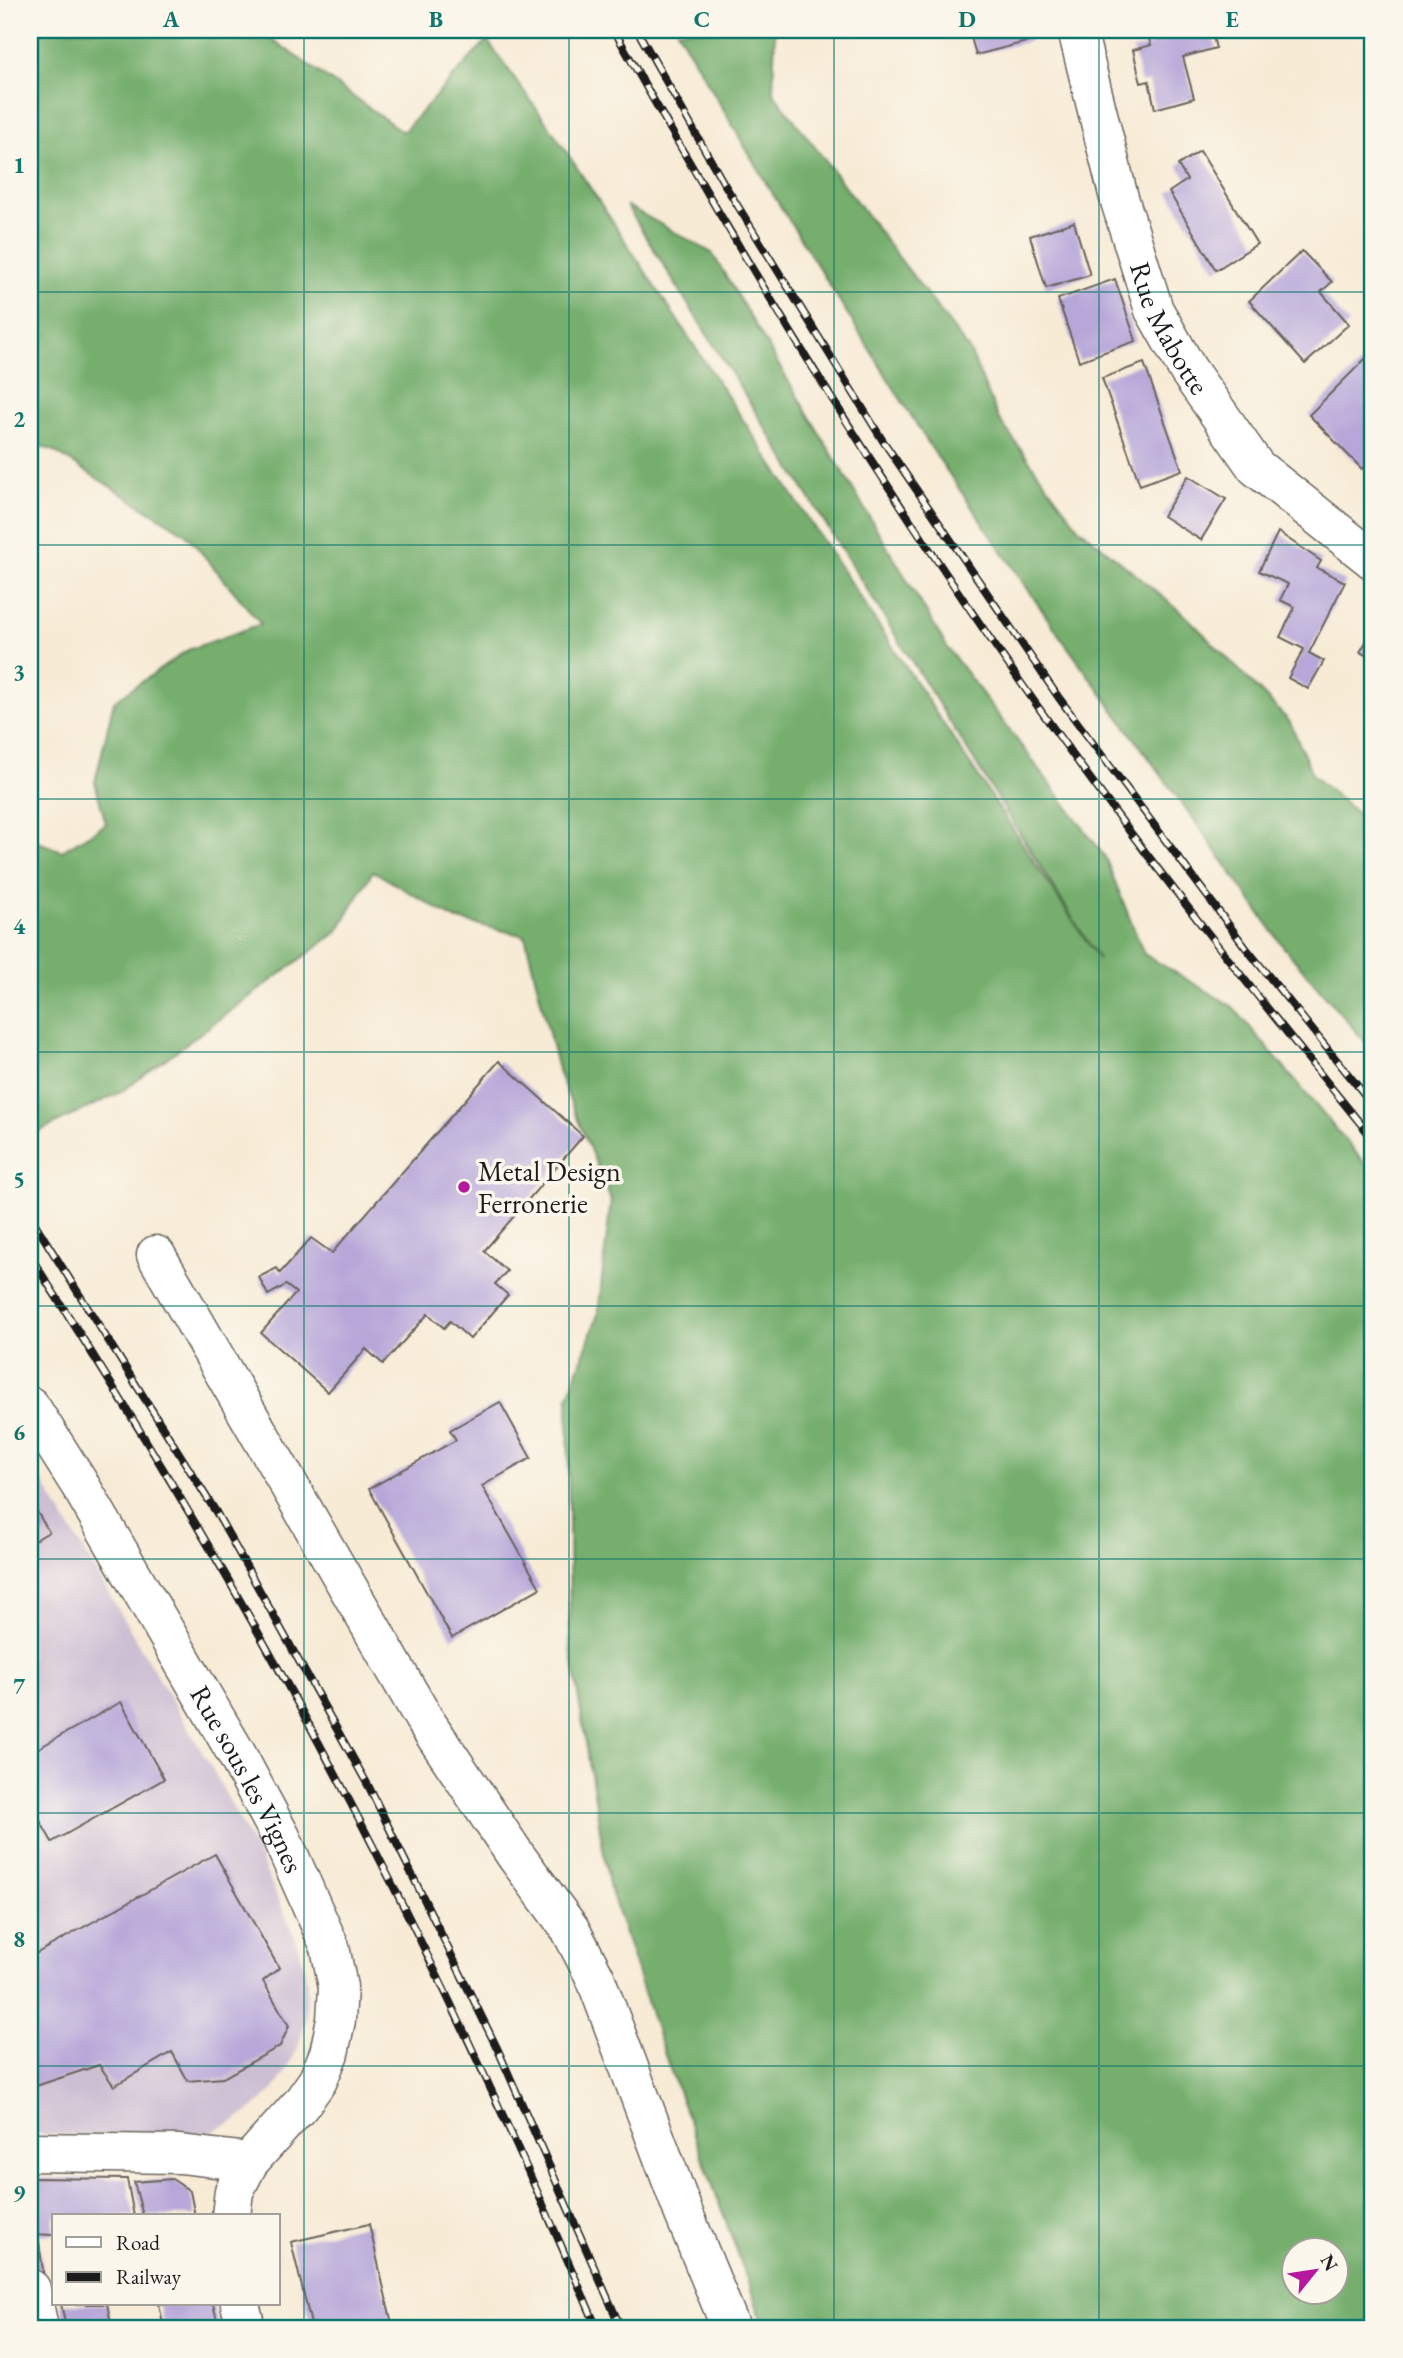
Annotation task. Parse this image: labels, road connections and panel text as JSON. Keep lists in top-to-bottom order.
{
  "streets": {
    "street": ["Rue Mabotte", "Rue sous les Vignes"]
  },
  "places": ["Metal Design Ferronerie"],
  "legend": ["Road", "Railway"],
  "north": "top right",
  "grid": {
    "columns": [
      "A",
      "B",
      "C",
      "D",
      "E"
    ],
    "rows": [
      "1",
      "2",
      "3",
      "4",
      "5",
      "6",
      "7",
      "8",
      "9"
    ]
  }
}
